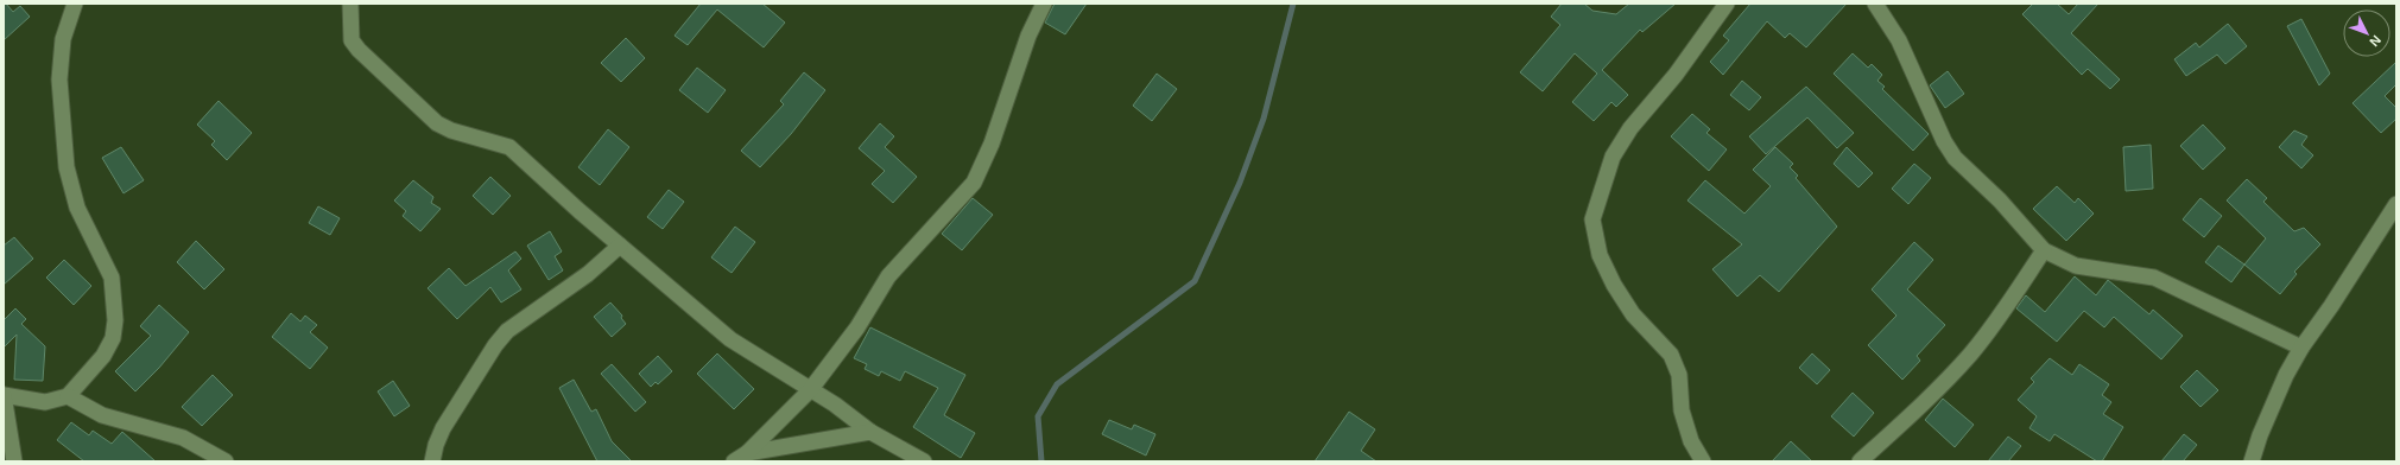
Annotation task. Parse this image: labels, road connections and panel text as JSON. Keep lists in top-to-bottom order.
{
  "north": "bottom right"
}
